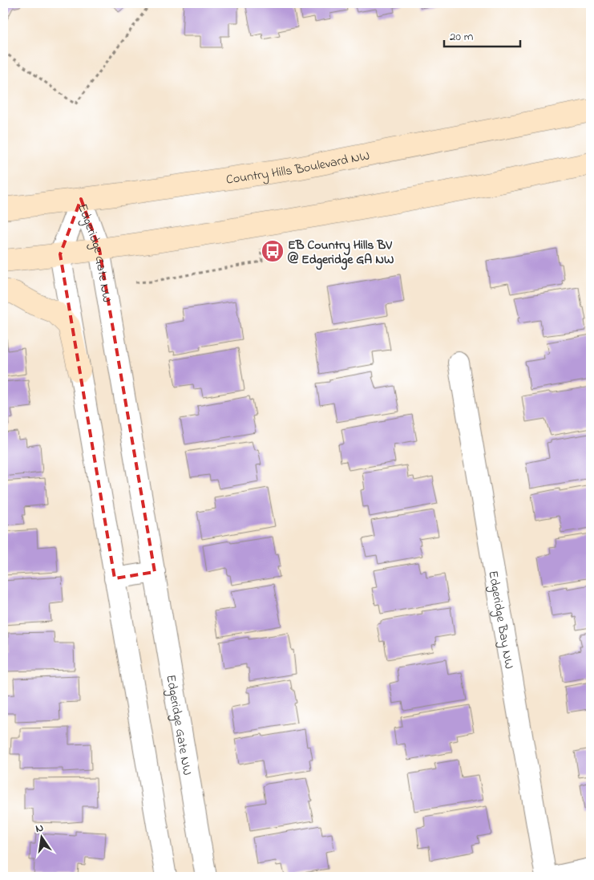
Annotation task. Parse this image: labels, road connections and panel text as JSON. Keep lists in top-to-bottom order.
{
  "streets": {
    "main road": ["Country Hills Boulevard NW"],
    "street": ["Edgeridge Gate NW", "Edgeridge Bay NW"]
  },
  "crossings": [
    ["Country Hills Boulevard NW", "Edgeridge Gate NW"]
  ],
  "places": {
    "bus stop": ["EB Country Hills BV @ Edgeridge GA NW"]
  },
  "scale_bar": "20 m",
  "north": "top"
}
